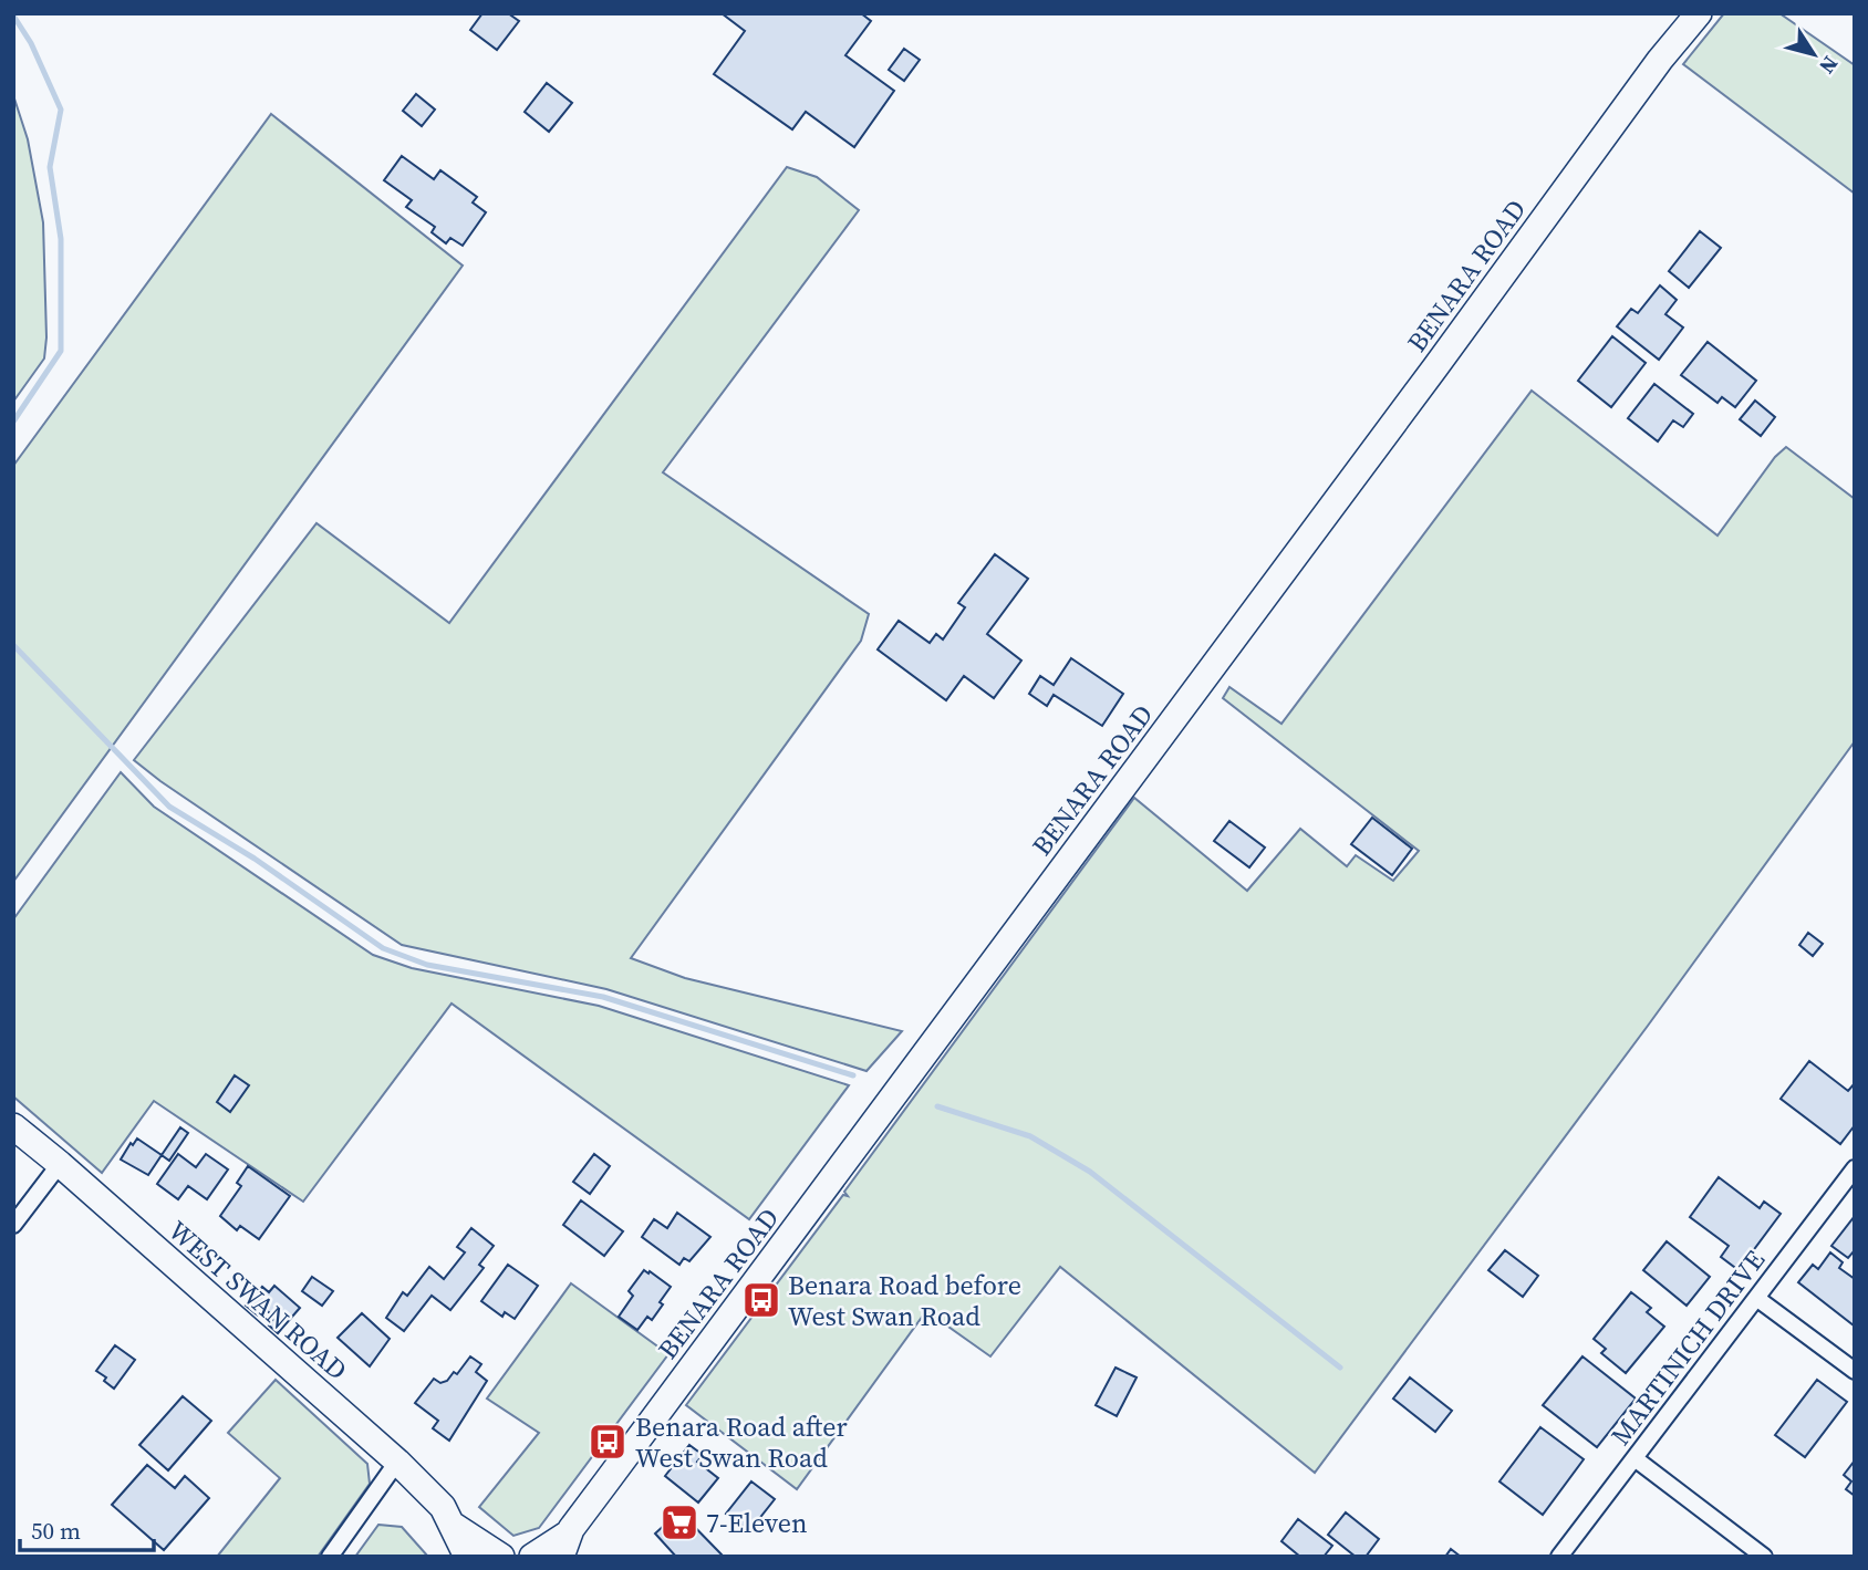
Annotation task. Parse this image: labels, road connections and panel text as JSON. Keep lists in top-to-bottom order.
{
  "streets": {
    "main road": ["BENARA ROAD", "WEST SWAN ROAD"],
    "street": ["MARTINICH DRIVE"]
  },
  "places": {
    "bus stop": ["Benara Road before West Swan Road", "Benara Road after West Swan Road"],
    "supermarket": ["7-Eleven"]
  },
  "scale_bar": "50 m",
  "north": "bottom right"
}
